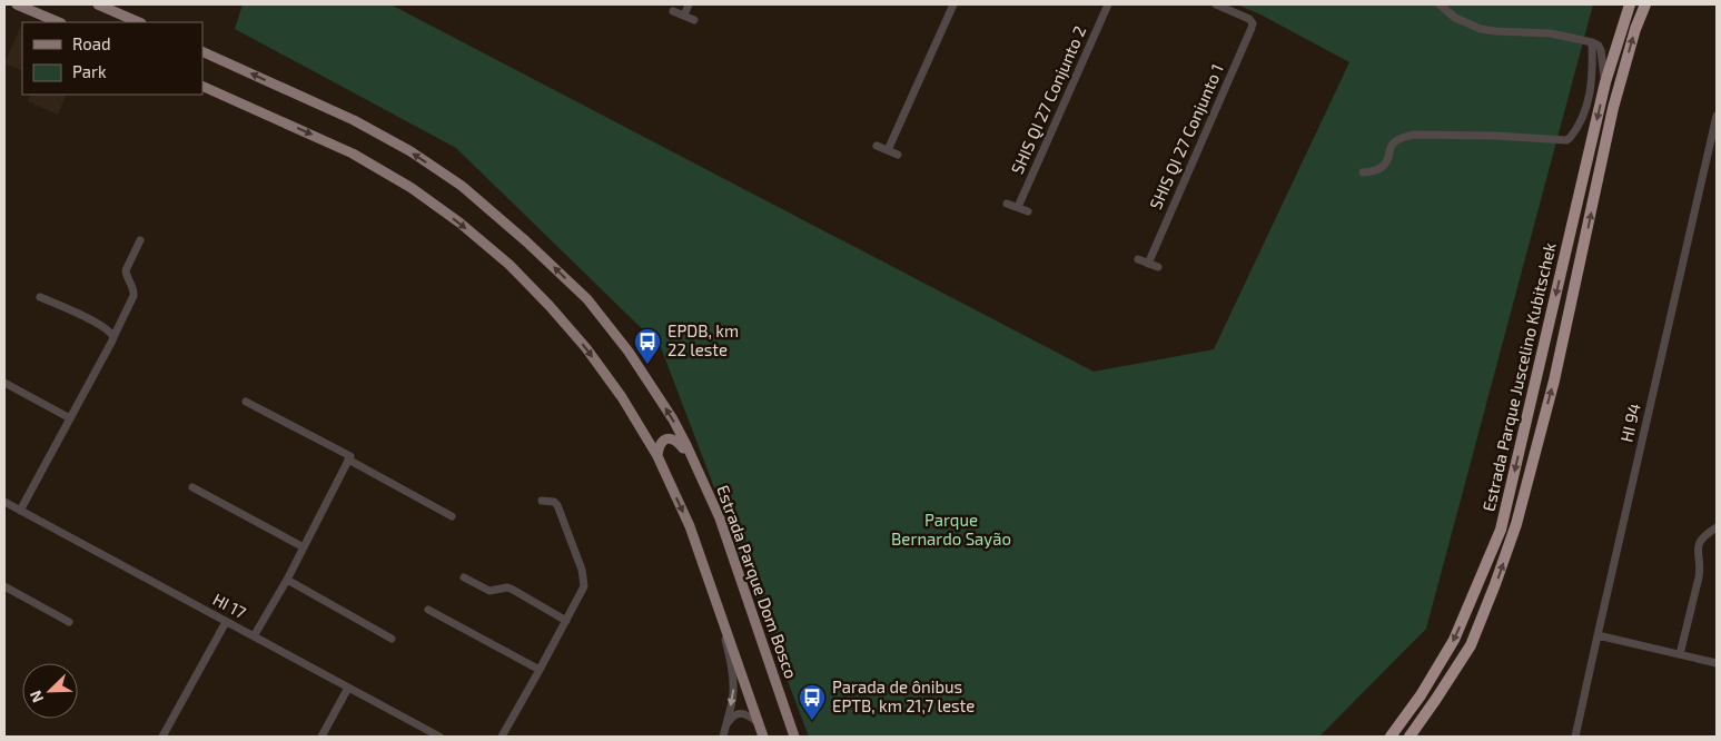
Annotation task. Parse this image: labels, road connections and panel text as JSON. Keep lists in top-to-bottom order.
{
  "streets": {
    "highway": ["Estrada Parque Juscelino Kubitschek"],
    "main road": ["Estrada Parque Dom Bosco"],
    "street": [
      "SHIS QI 27 Conjunto 2",
      "SHIS QI 27 Conjunto 1",
      "HI 94",
      "HI 17"
    ]
  },
  "parks": ["Parque Bernardo Sayão"],
  "places": {
    "bus stop": ["EPDB, km 22 leste", "Parada de ônibus EPTB, km 21,7 leste"]
  },
  "legend": ["Road", "Park"],
  "north": "bottom left"
}
